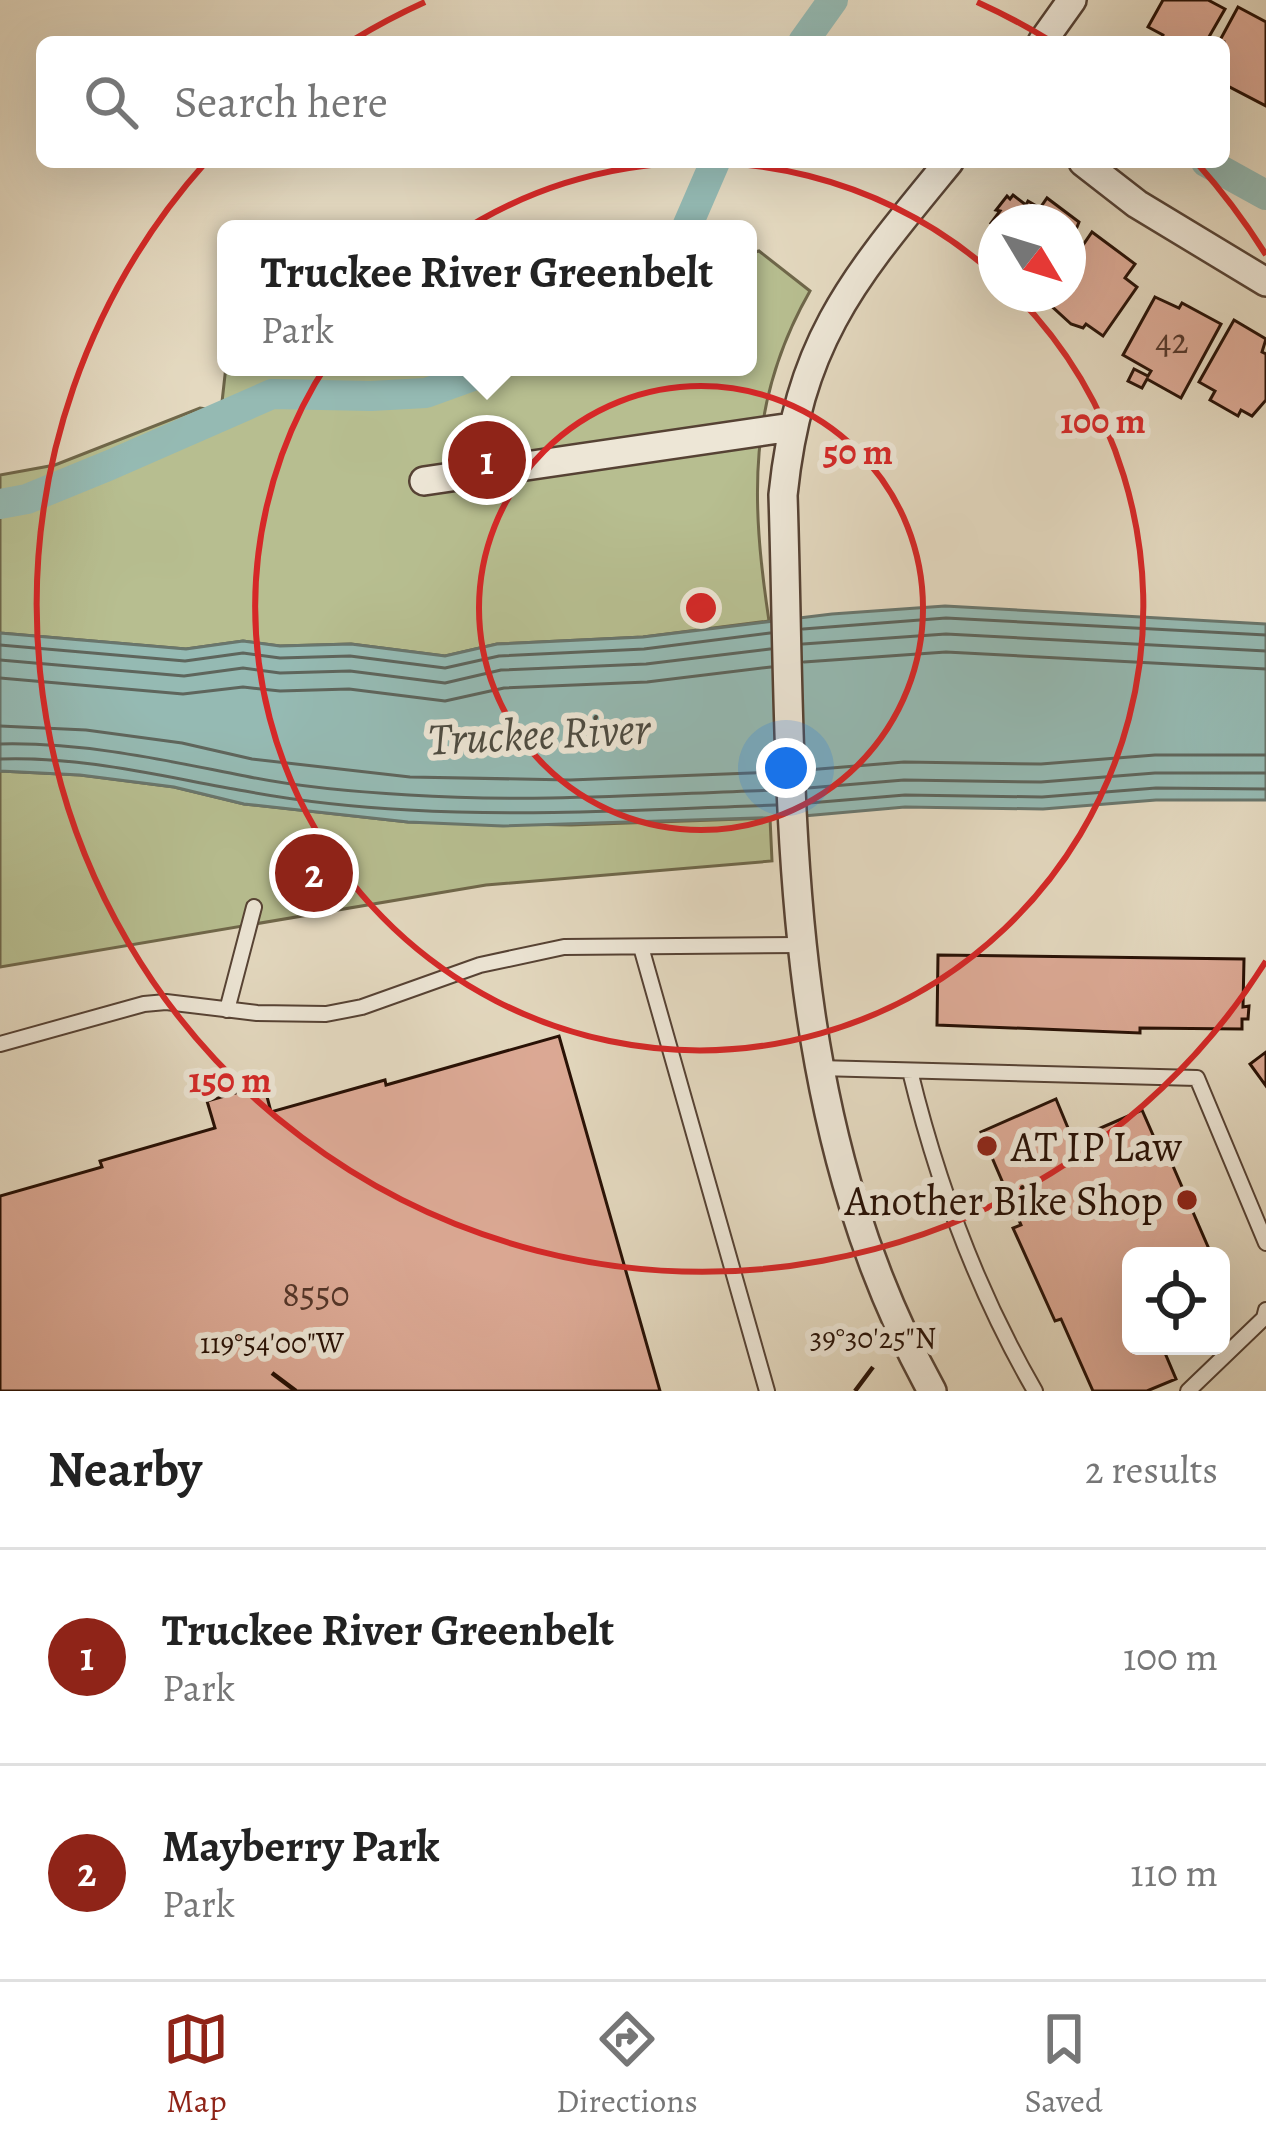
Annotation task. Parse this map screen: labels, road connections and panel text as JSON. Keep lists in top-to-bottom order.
{
  "water": ["Truckee River"],
  "places": ["AT IP Law", "Another Bike Shop"],
  "house_numbers": ["42", "8550"],
  "north": "bottom right",
  "page": {
    "search": "Search here",
    "popup": ["Truckee River Greenbelt", "Park"],
    "pins": ["1", "2"],
    "heading": ["Nearby", "2 results"],
    "list": [
      {
        "mark": "1",
        "name": "Truckee River Greenbelt",
        "note": "Park",
        "value": "100 m"
      },
      {
        "mark": "2",
        "name": "Mayberry Park",
        "note": "Park",
        "value": "110 m"
      }
    ],
    "nav": ["Map", "Directions", "Saved"]
  },
  "coordinates": ["39°30'25\"N", "119°54'00\"W"],
  "rings": ["100 m", "50 m", "150 m"]
}
